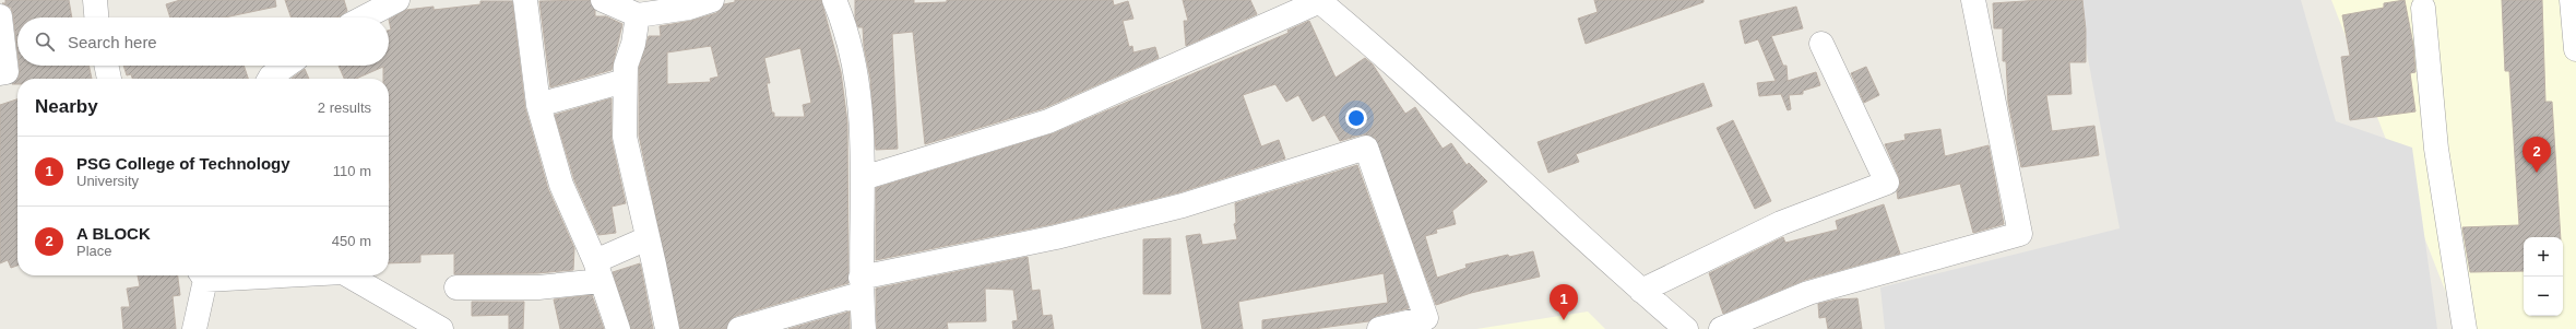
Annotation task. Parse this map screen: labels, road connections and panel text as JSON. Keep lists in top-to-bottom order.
{
  "page": {
    "search": "Search here",
    "heading": ["Nearby", "2 results"],
    "list": [
      {
        "mark": "1",
        "name": "PSG College of Technology",
        "note": "University",
        "value": "110 m"
      },
      {
        "mark": "2",
        "name": "A BLOCK",
        "note": "Place",
        "value": "450 m"
      }
    ],
    "pins": ["2", "1"],
    "map_buttons": ["+", "−"]
  }
}
